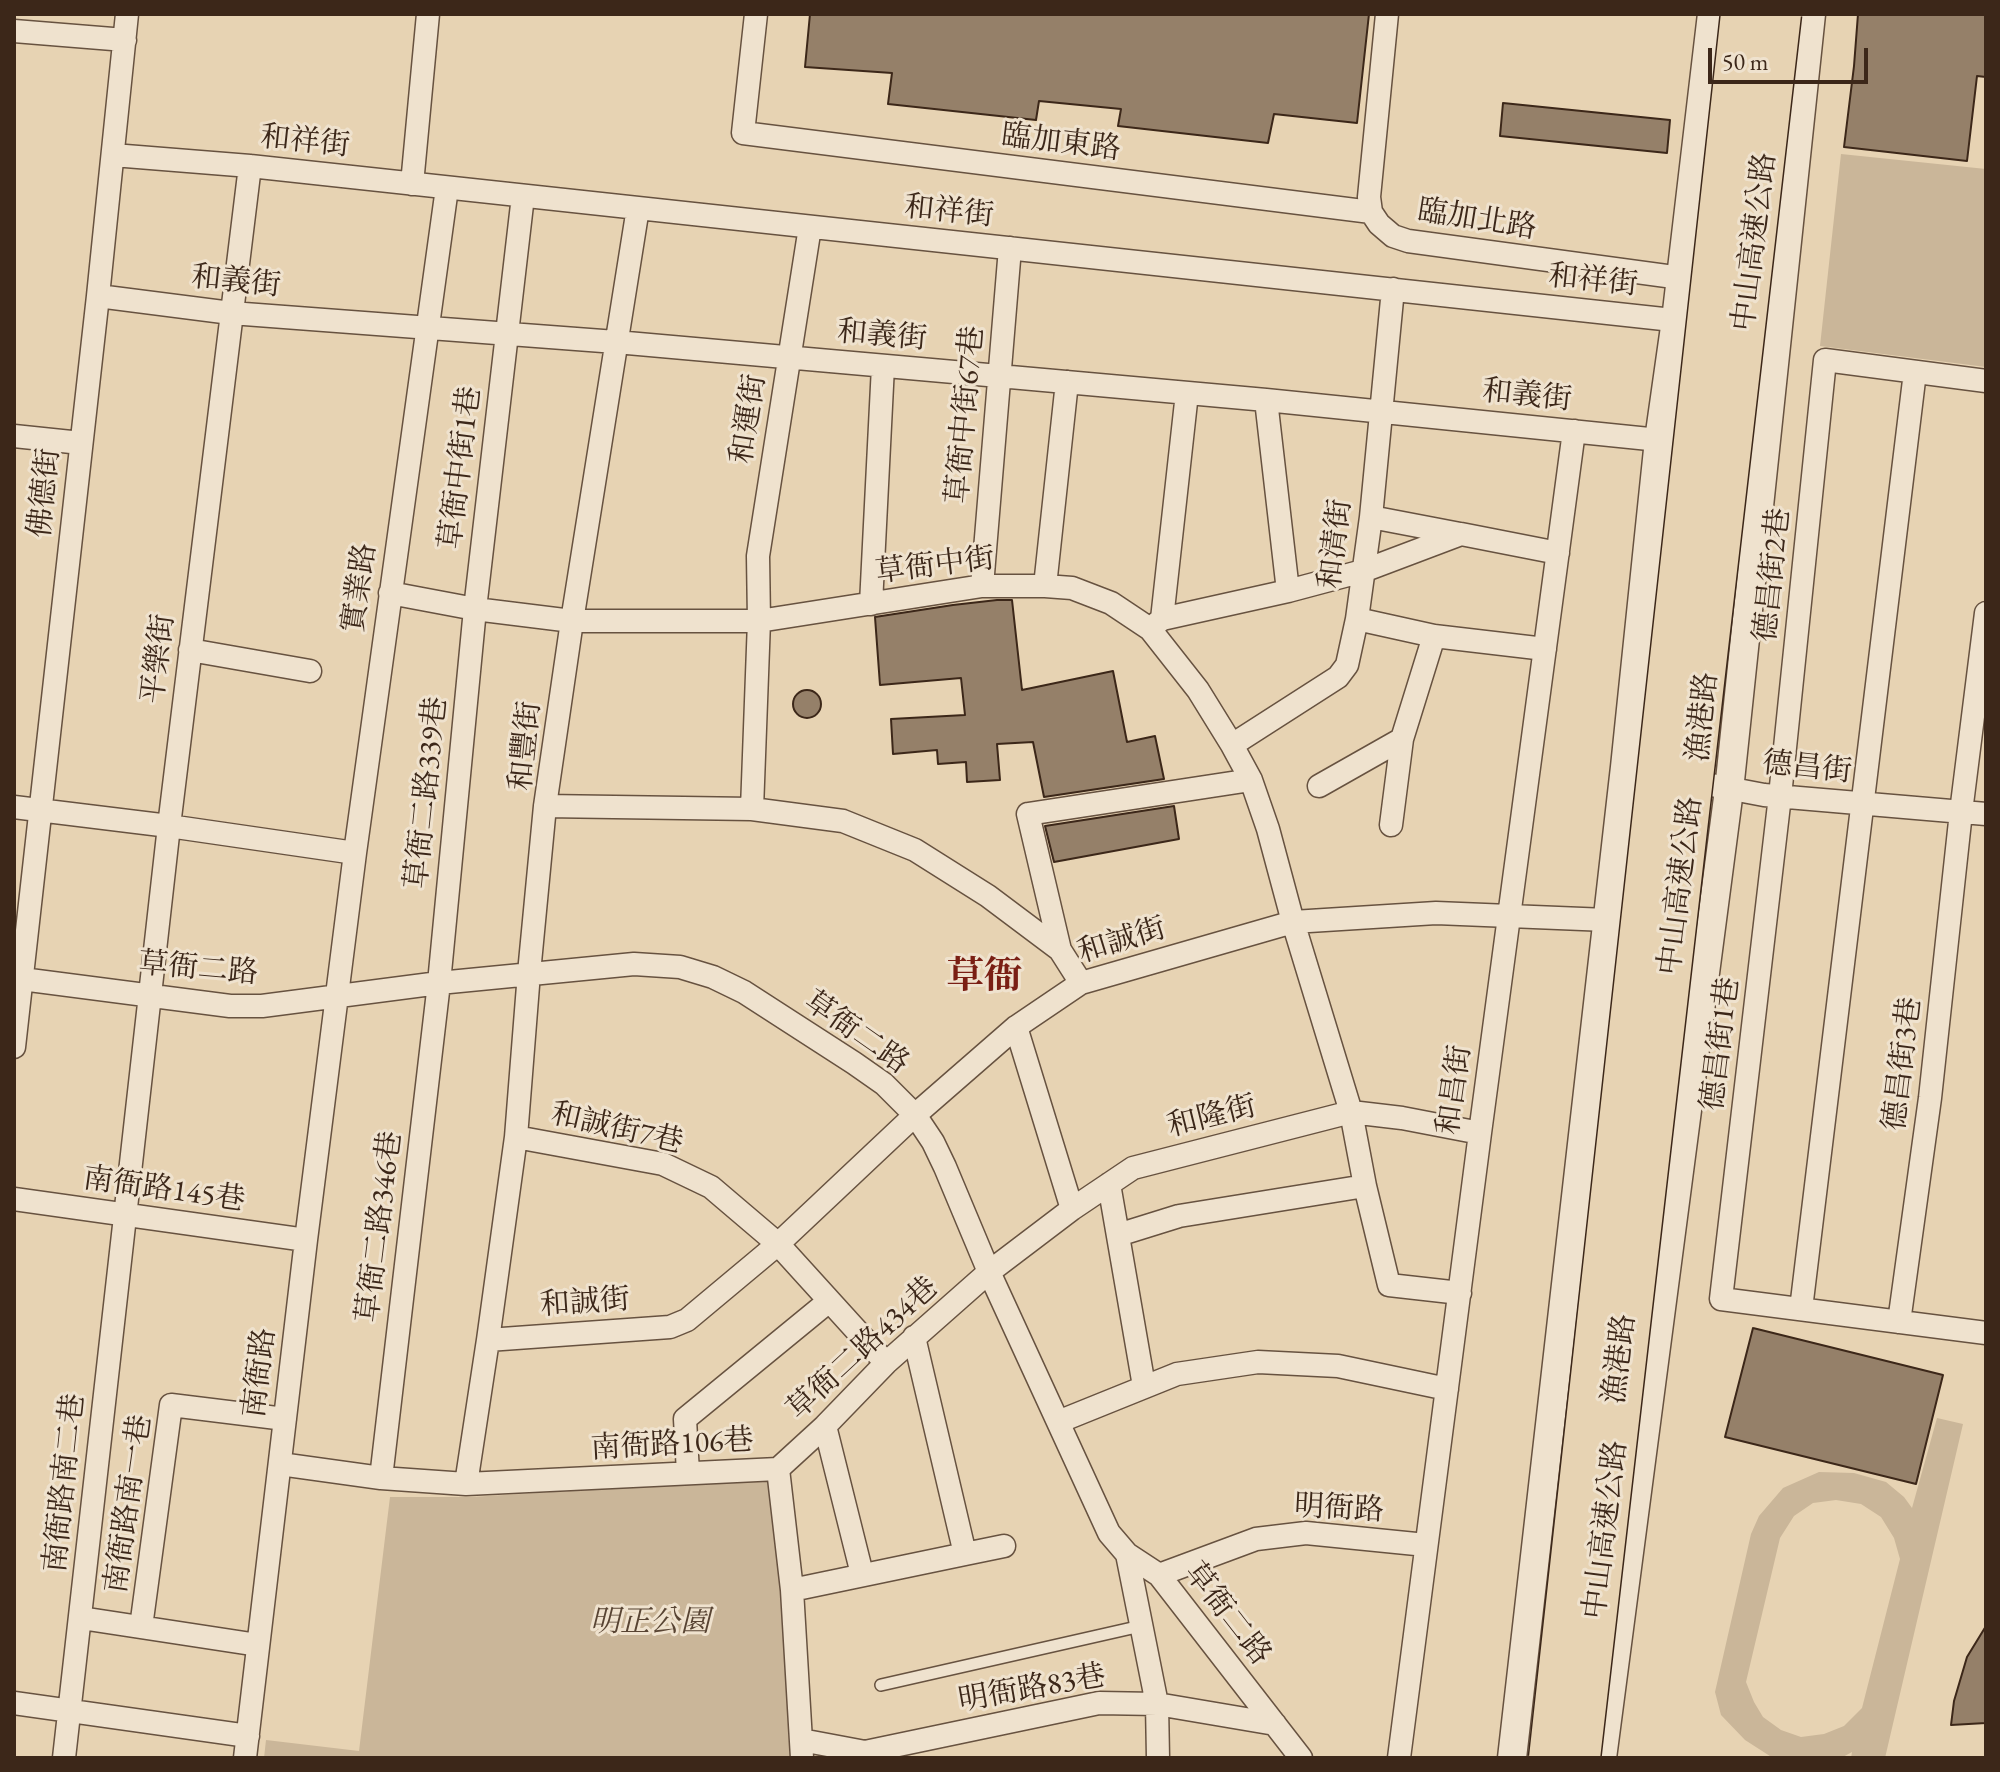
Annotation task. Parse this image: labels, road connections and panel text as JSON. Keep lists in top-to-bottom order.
{
  "streets": {
    "highway": ["中山高速公路"],
    "street": [
      "和祥街",
      "臨加東路",
      "臨加北路",
      "和義街",
      "草衙中街67巷",
      "和運街",
      "草衙中街1巷",
      "佛德街",
      "和清街",
      "草衙中街",
      "德昌街2巷",
      "實業路",
      "平樂街",
      "漁港路",
      "和豐街",
      "德昌街",
      "草衙二路339巷",
      "和誠街",
      "草衙二路",
      "德昌街1巷",
      "德昌街3巷",
      "和昌街",
      "和隆街",
      "和誠街7巷",
      "南衙路145巷",
      "草衙二路346巷",
      "草衙二路434巷",
      "南衙路",
      "南衙路106巷",
      "南衙路南二巷",
      "南衙路南一巷",
      "明衙路",
      "明衙路83巷"
    ]
  },
  "crossings": [
    ["和祥街", "草衙中街67巷"],
    ["和祥街", "和運街"],
    ["和祥街", "草衙中街1巷"],
    ["和祥街", "佛德街"],
    ["和祥街", "和清街"],
    ["和祥街", "實業路"],
    ["和祥街", "平樂街"],
    ["和祥街", "漁港路"],
    ["和祥街", "和豐街"],
    ["臨加東路", "臨加北路"],
    ["臨加北路", "漁港路"],
    ["和義街", "草衙中街67巷"],
    ["和義街", "和運街"],
    ["和義街", "草衙中街1巷"],
    ["和義街", "佛德街"],
    ["和義街", "和清街"],
    ["和義街", "實業路"],
    ["和義街", "平樂街"],
    ["和義街", "漁港路"],
    ["和義街", "和豐街"],
    ["和義街", "和昌街"],
    ["草衙中街67巷", "草衙中街"],
    ["和運街", "草衙中街"],
    ["和運街", "和豐街"],
    ["草衙中街1巷", "草衙中街"],
    ["草衙中街1巷", "草衙二路339巷"],
    ["佛德街", "草衙二路"],
    ["和清街", "草衙中街"],
    ["草衙中街", "實業路"],
    ["草衙中街", "和豐街"],
    ["草衙中街", "草衙二路339巷"],
    ["草衙中街", "和誠街"],
    ["草衙中街", "和昌街"],
    ["草衙中街", "和隆街"],
    ["德昌街2巷", "德昌街"],
    ["德昌街2巷", "德昌街1巷"],
    ["實業路", "草衙二路"],
    ["實業路", "南衙路"],
    ["平樂街", "草衙二路"],
    ["平樂街", "南衙路南二巷"],
    ["漁港路", "德昌街"],
    ["漁港路", "和誠街"],
    ["和豐街", "和誠街"],
    ["德昌街", "德昌街1巷"],
    ["德昌街", "德昌街3巷"],
    ["草衙二路339巷", "草衙二路"],
    ["草衙二路339巷", "草衙二路346巷"],
    ["和誠街", "草衙二路"],
    ["和誠街", "和昌街"],
    ["和誠街", "和誠街7巷"],
    ["和誠街", "南衙路106巷"],
    ["草衙二路", "和隆街"],
    ["草衙二路", "草衙二路346巷"],
    ["草衙二路", "草衙二路434巷"],
    ["草衙二路", "南衙路"],
    ["草衙二路", "南衙路南二巷"],
    ["草衙二路", "明衙路"],
    ["草衙二路", "明衙路83巷"],
    ["和昌街", "和隆街"],
    ["和昌街", "明衙路"],
    ["和隆街", "草衙二路434巷"],
    ["和誠街7巷", "草衙二路434巷"],
    ["南衙路145巷", "南衙路"],
    ["南衙路145巷", "南衙路南二巷"],
    ["草衙二路346巷", "南衙路106巷"],
    ["草衙二路434巷", "南衙路106巷"],
    ["南衙路", "南衙路106巷"],
    ["南衙路", "南衙路南一巷"],
    ["南衙路106巷", "明衙路83巷"]
  ],
  "districts": ["草衙"],
  "parks": ["明正公園"],
  "scale_bar": "50 m"
}
